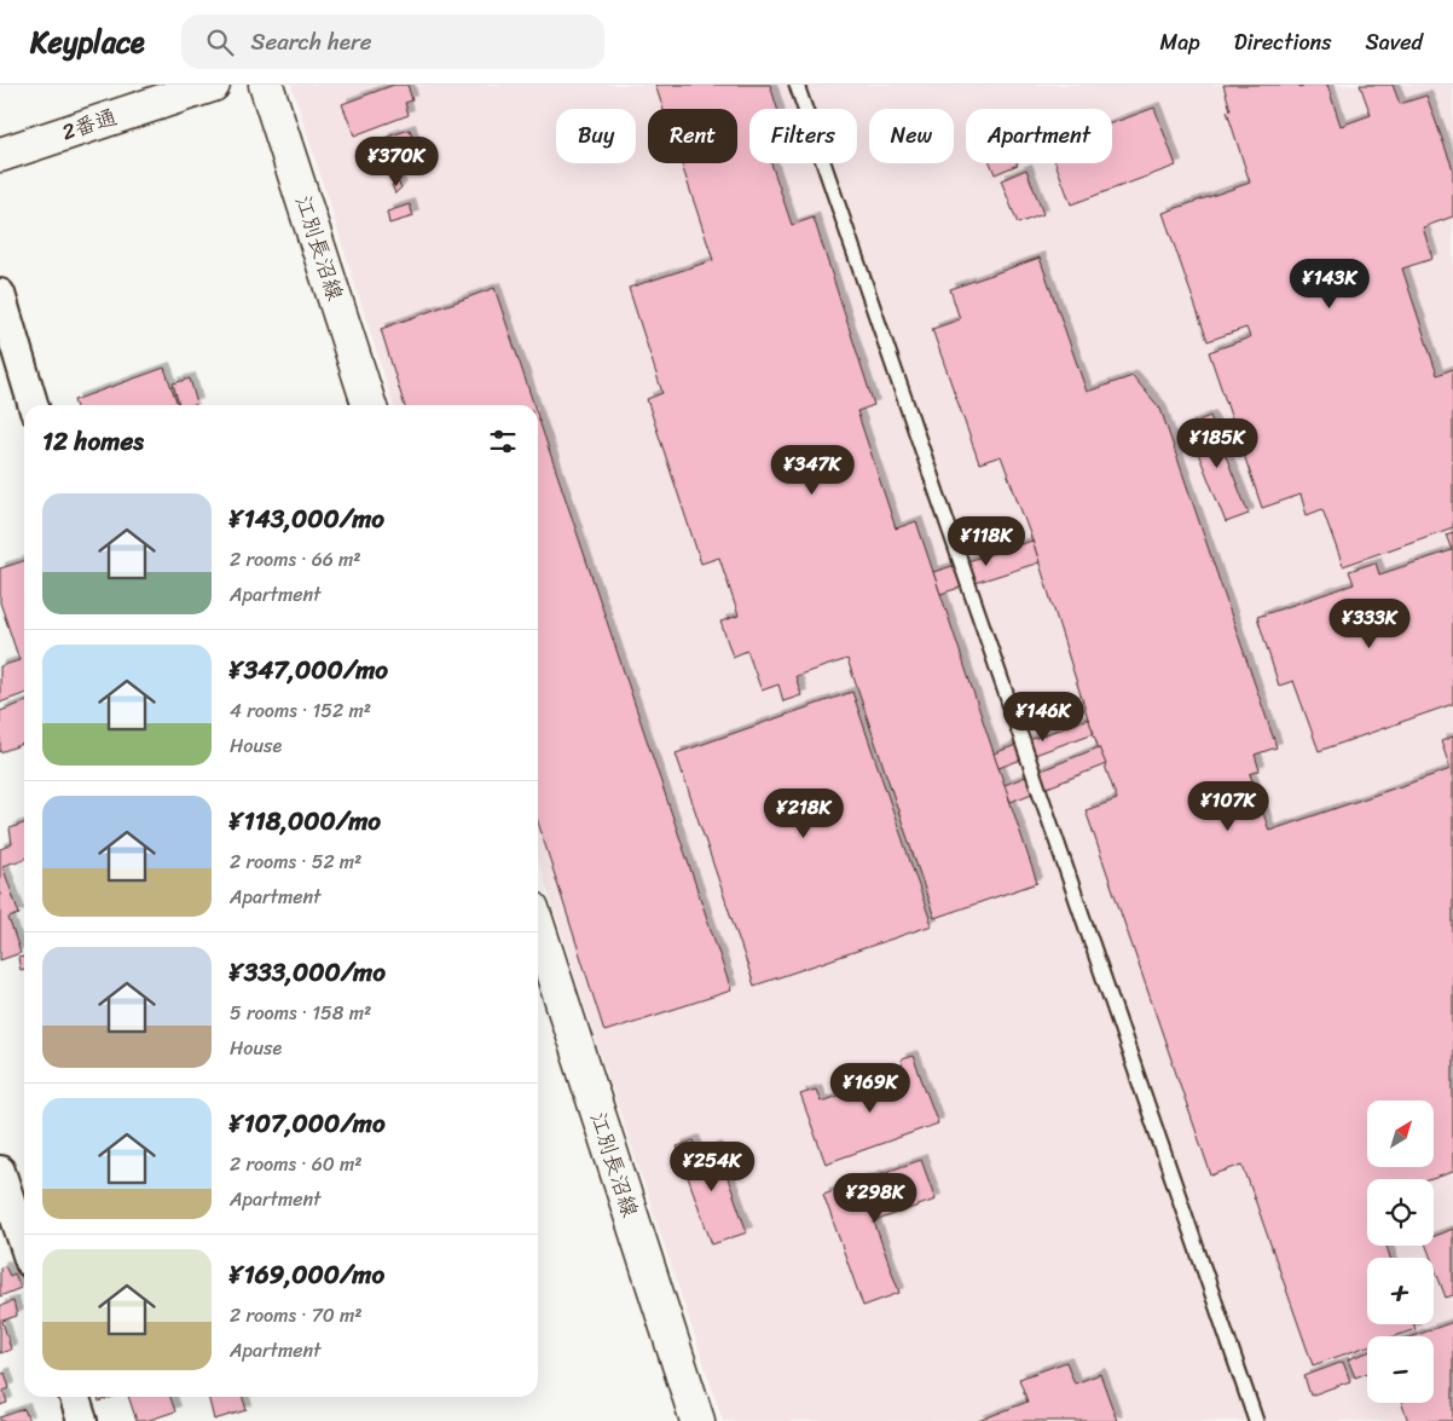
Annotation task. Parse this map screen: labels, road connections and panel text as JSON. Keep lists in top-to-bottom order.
{
  "streets": {
    "main road": ["2番通", "江別長沼線"]
  },
  "north": "top right",
  "page": {
    "header": "Keyplace",
    "search": "Search here",
    "nav": ["Map", "Directions", "Saved"],
    "chip": [
      "Buy",
      "Rent",
      "Filters",
      "New",
      "Apartment"
    ],
    "price": [
      "¥370K",
      "¥143K",
      "¥185K",
      "¥347K",
      "¥118K",
      "¥333K",
      "¥146K",
      "¥107K",
      "¥218K",
      "¥169K",
      "¥254K",
      "¥298K"
    ],
    "heading": "12 homes",
    "list": [
      {
        "name": "¥143,000/mo",
        "note": "2 rooms · 66 m² · Apartment"
      },
      {
        "name": "¥347,000/mo",
        "note": "4 rooms · 152 m² · House"
      },
      {
        "name": "¥118,000/mo",
        "note": "2 rooms · 52 m² · Apartment"
      },
      {
        "name": "¥333,000/mo",
        "note": "5 rooms · 158 m² · House"
      },
      {
        "name": "¥107,000/mo",
        "note": "2 rooms · 60 m² · Apartment"
      },
      {
        "name": "¥169,000/mo",
        "note": "2 rooms · 70 m² · Apartment"
      }
    ],
    "map_buttons": ["+", "−"]
  }
}
